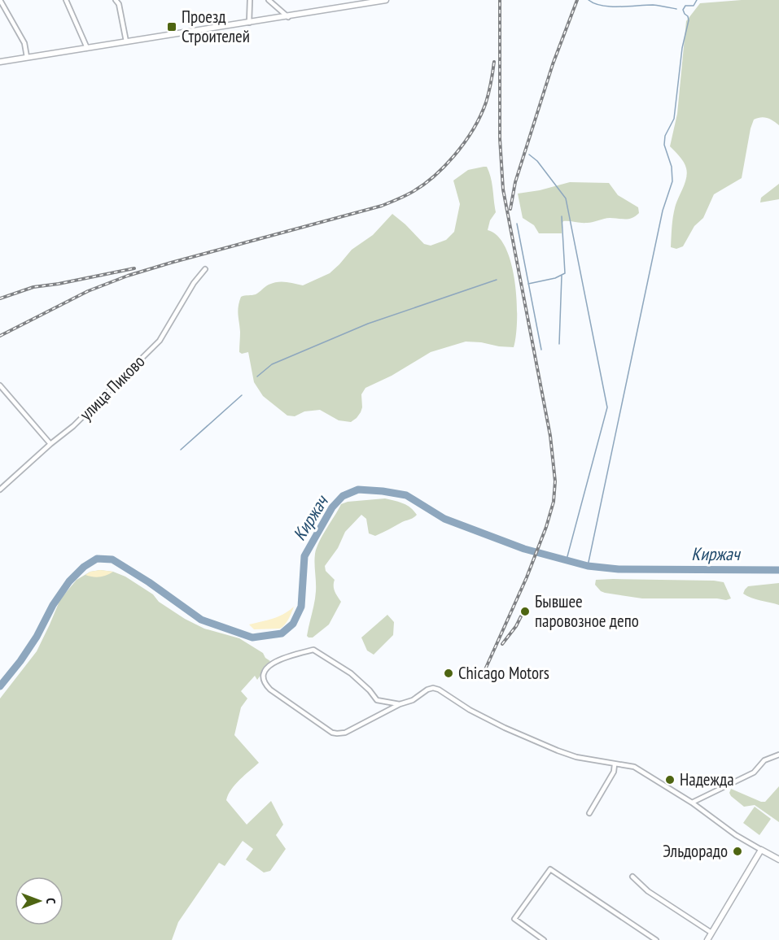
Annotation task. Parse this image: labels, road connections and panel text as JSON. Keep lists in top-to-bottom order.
{
  "streets": {
    "street": ["улица Пиково"]
  },
  "water": ["Киржач"],
  "places": {
    "transit": ["Проезд Строителей"],
    "other": [
      "Бывшее паровозное депо",
      "Chicago Motors",
      "Надежда",
      "Эльдорадо"
    ]
  },
  "north": "right"
}
